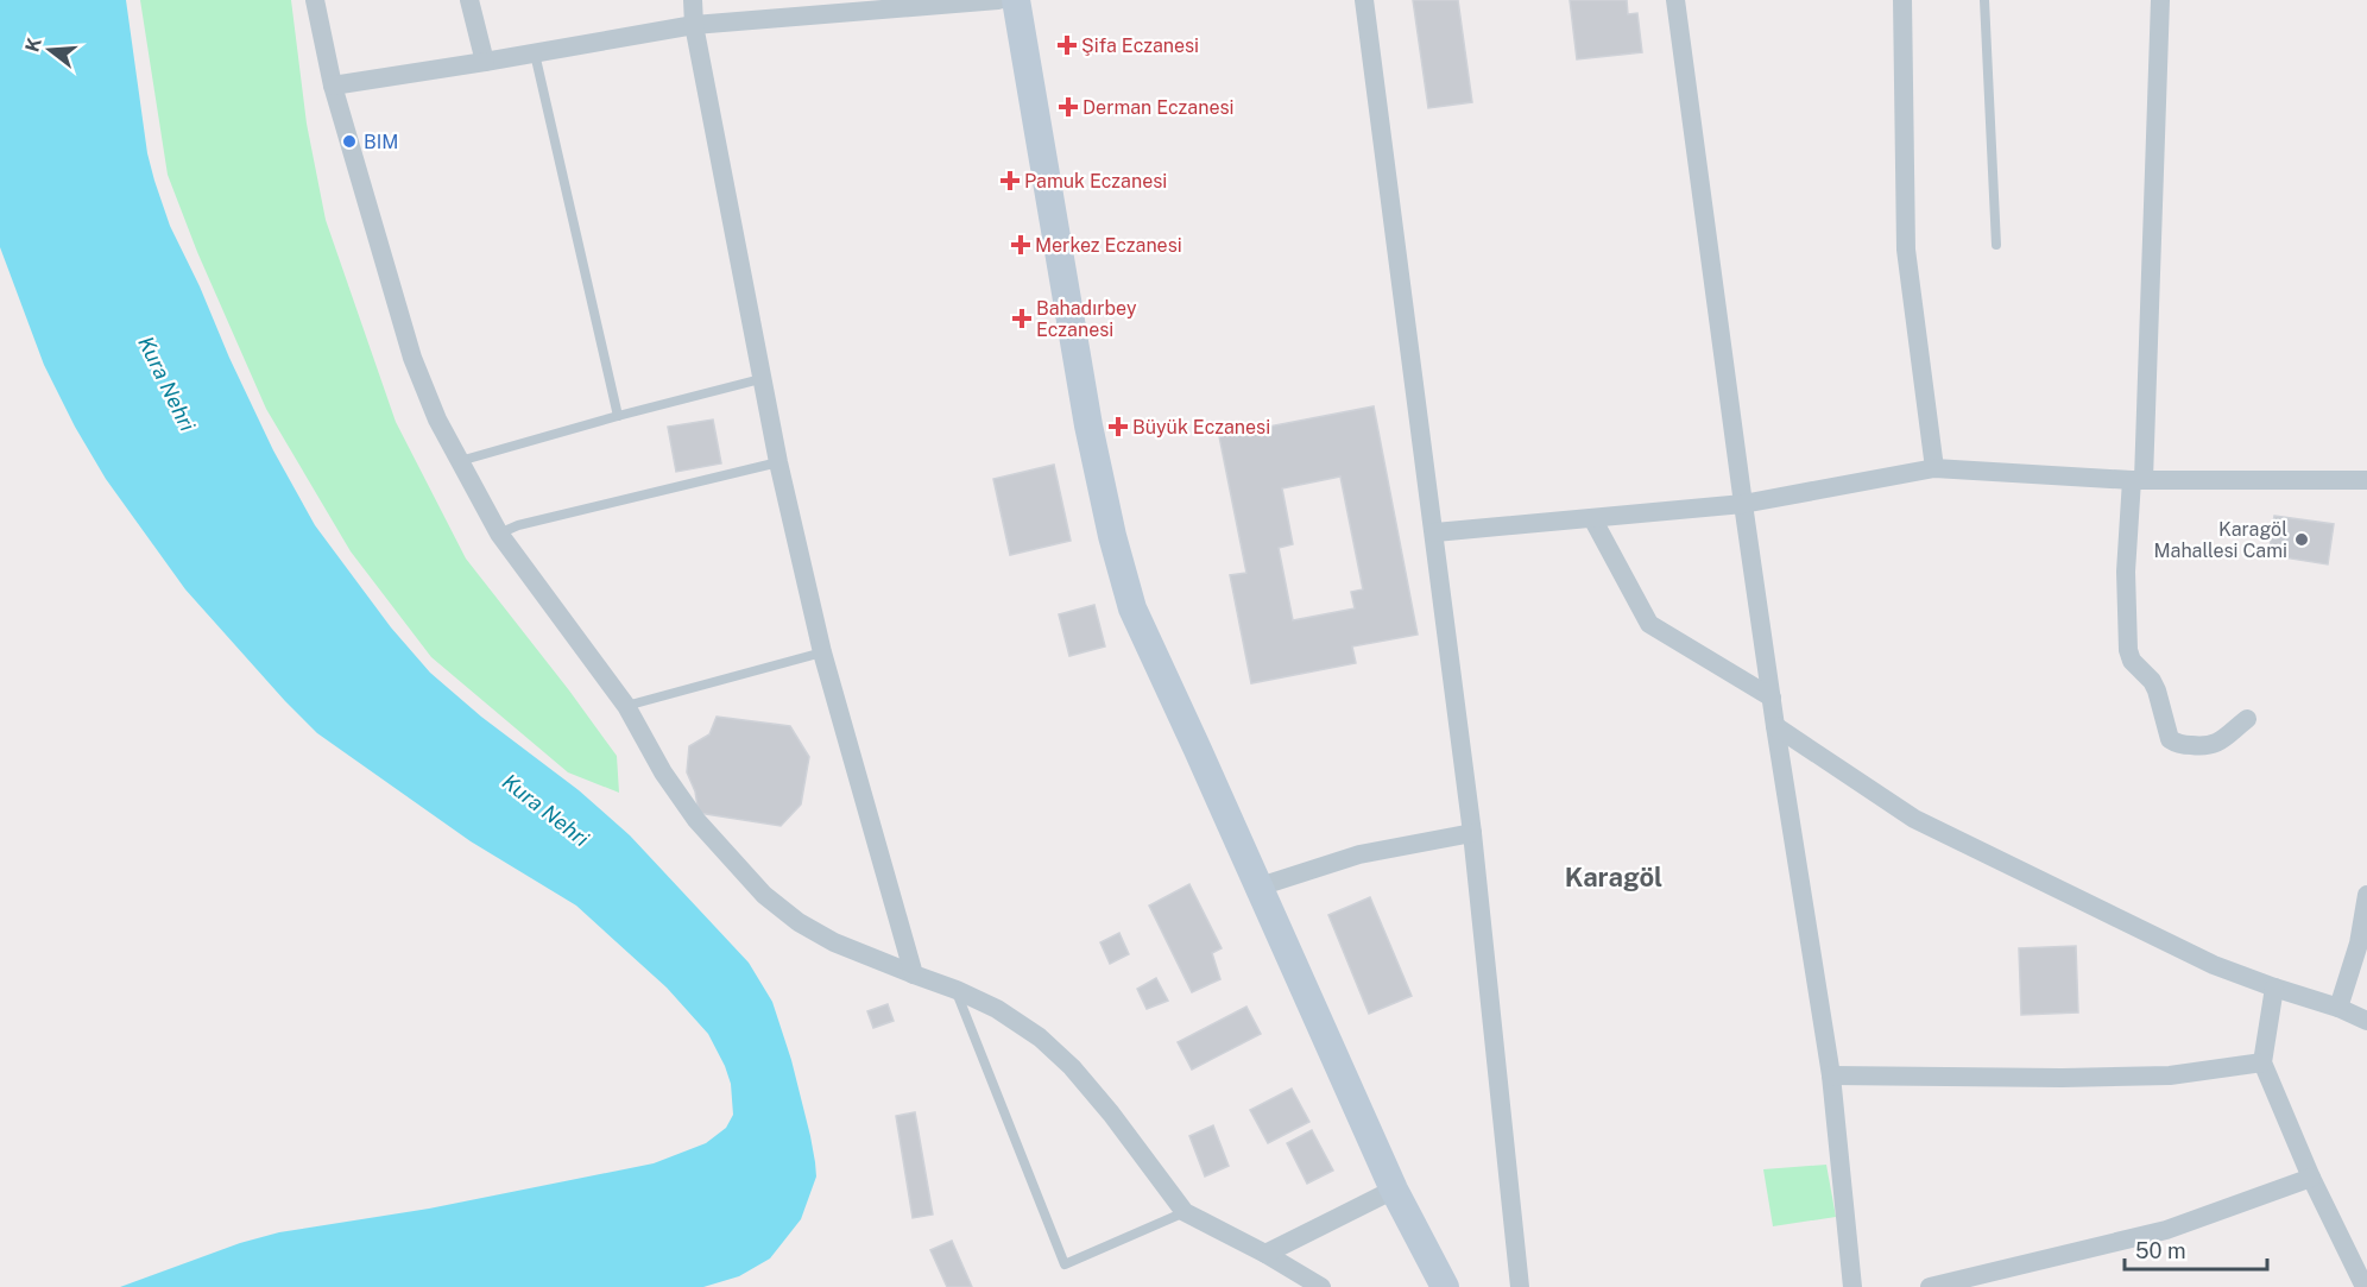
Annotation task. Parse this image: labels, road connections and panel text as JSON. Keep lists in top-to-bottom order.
{
  "districts": ["Karagöl"],
  "water": ["Kura Nehri"],
  "places": {
    "health": [
      "Şifa Eczanesi",
      "Derman Eczanesi",
      "Pamuk Eczanesi",
      "Merkez Eczanesi",
      "Bahadırbey Eczanesi",
      "Büyük Eczanesi"
    ],
    "other": ["BIM", "Karagöl Mahallesi Cami"]
  },
  "scale_bar": "50 m",
  "north": "left"
}
